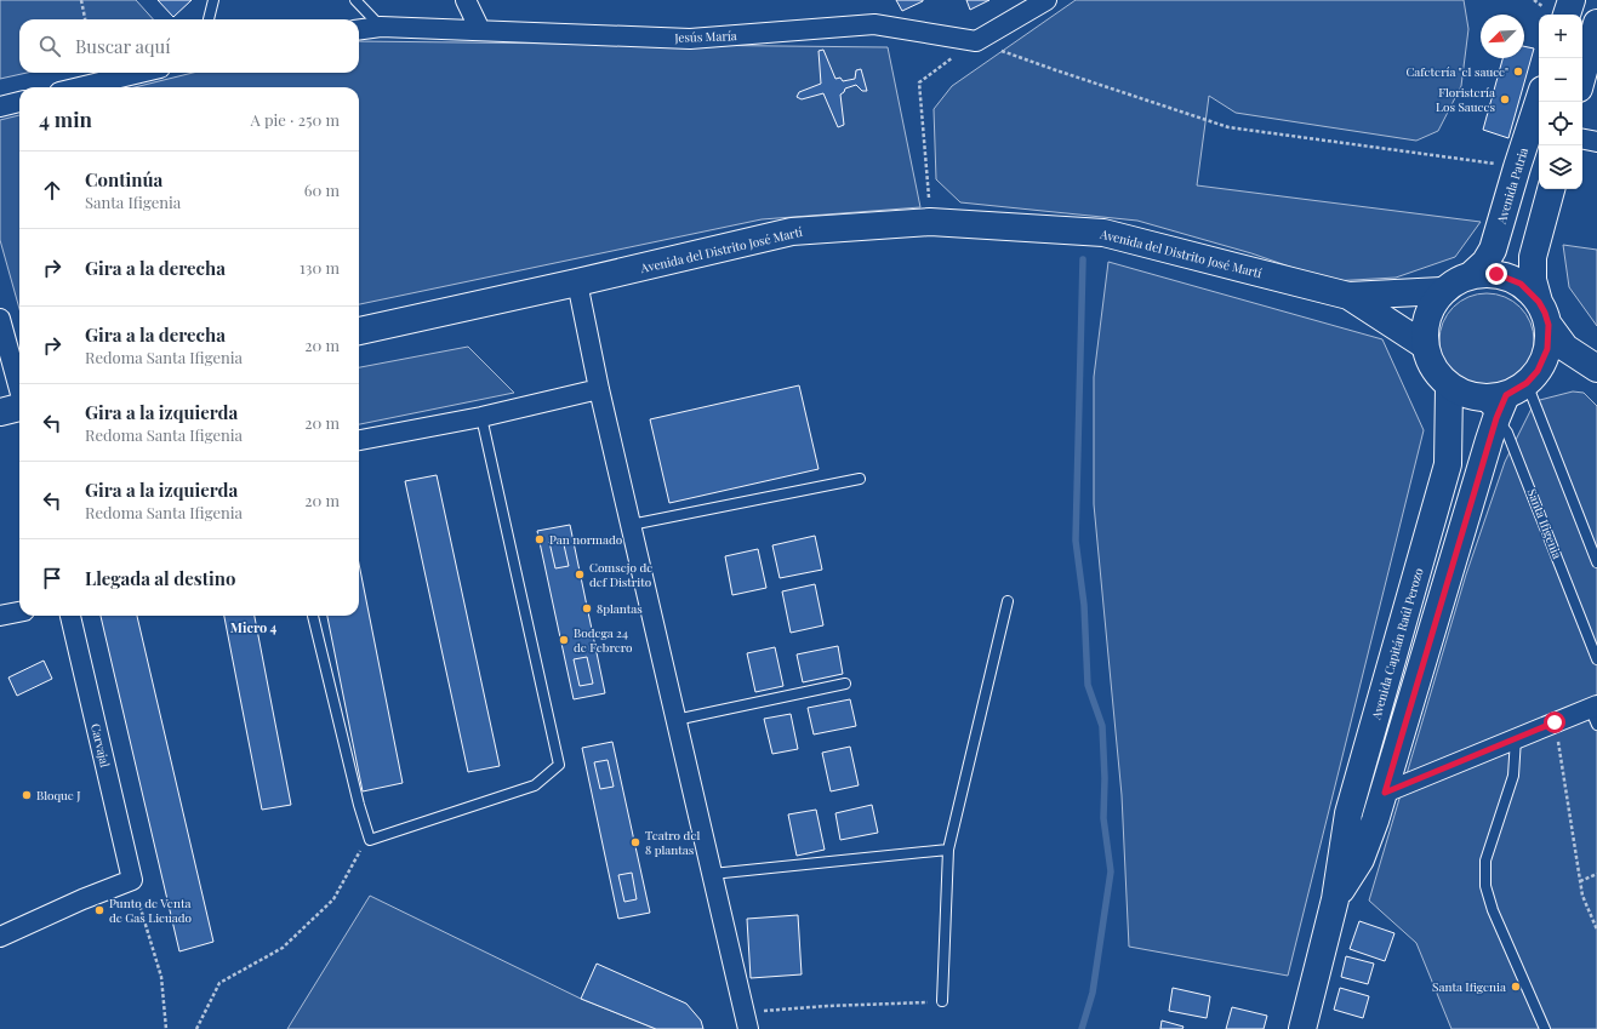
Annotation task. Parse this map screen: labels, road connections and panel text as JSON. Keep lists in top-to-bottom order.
{
  "streets": {
    "main road": ["Avenida Patria", "Avenida del Distrito José Martí", "Avenida Capitán Raúl Perozo"],
    "street": ["Jesús María", "Carvajal"],
    "lane": ["Santa Ifigenia"]
  },
  "crossings": [
    ["Avenida Patria", "Avenida del Distrito José Martí"],
    ["Avenida Patria", "Santa Ifigenia"],
    ["Avenida Patria", "Avenida Capitán Raúl Perozo"],
    ["Avenida del Distrito José Martí", "Santa Ifigenia"],
    ["Avenida del Distrito José Martí", "Avenida Capitán Raúl Perozo"],
    ["Santa Ifigenia", "Avenida Capitán Raúl Perozo"]
  ],
  "districts": ["Micro 4"],
  "places": [
    "Cafetería \"el sauce\"",
    "Floristería Los Sauces",
    "Pan normado",
    "Comsejo de def Distrito",
    "8plantas",
    "Bodega 24 de Febrero",
    "Bloque J",
    "Teatro del 8 plantas",
    "Punto de Venta de Gas Licuado",
    "Santa Ifigenia"
  ],
  "north": "bottom left",
  "page": {
    "map_buttons": ["+", "−"],
    "search": "Buscar aquí",
    "heading": ["4 min", "A pie · 250 m"],
    "list": [
      ["Continúa", "Santa Ifigenia", "60 m"],
      ["Gira a la derecha", "130 m"],
      ["Gira a la derecha", "Redoma Santa Ifigenia", "20 m"],
      ["Gira a la izquierda", "Redoma Santa Ifigenia", "20 m"],
      ["Gira a la izquierda", "Redoma Santa Ifigenia", "20 m"],
      "Llegada al destino"
    ]
  }
}
